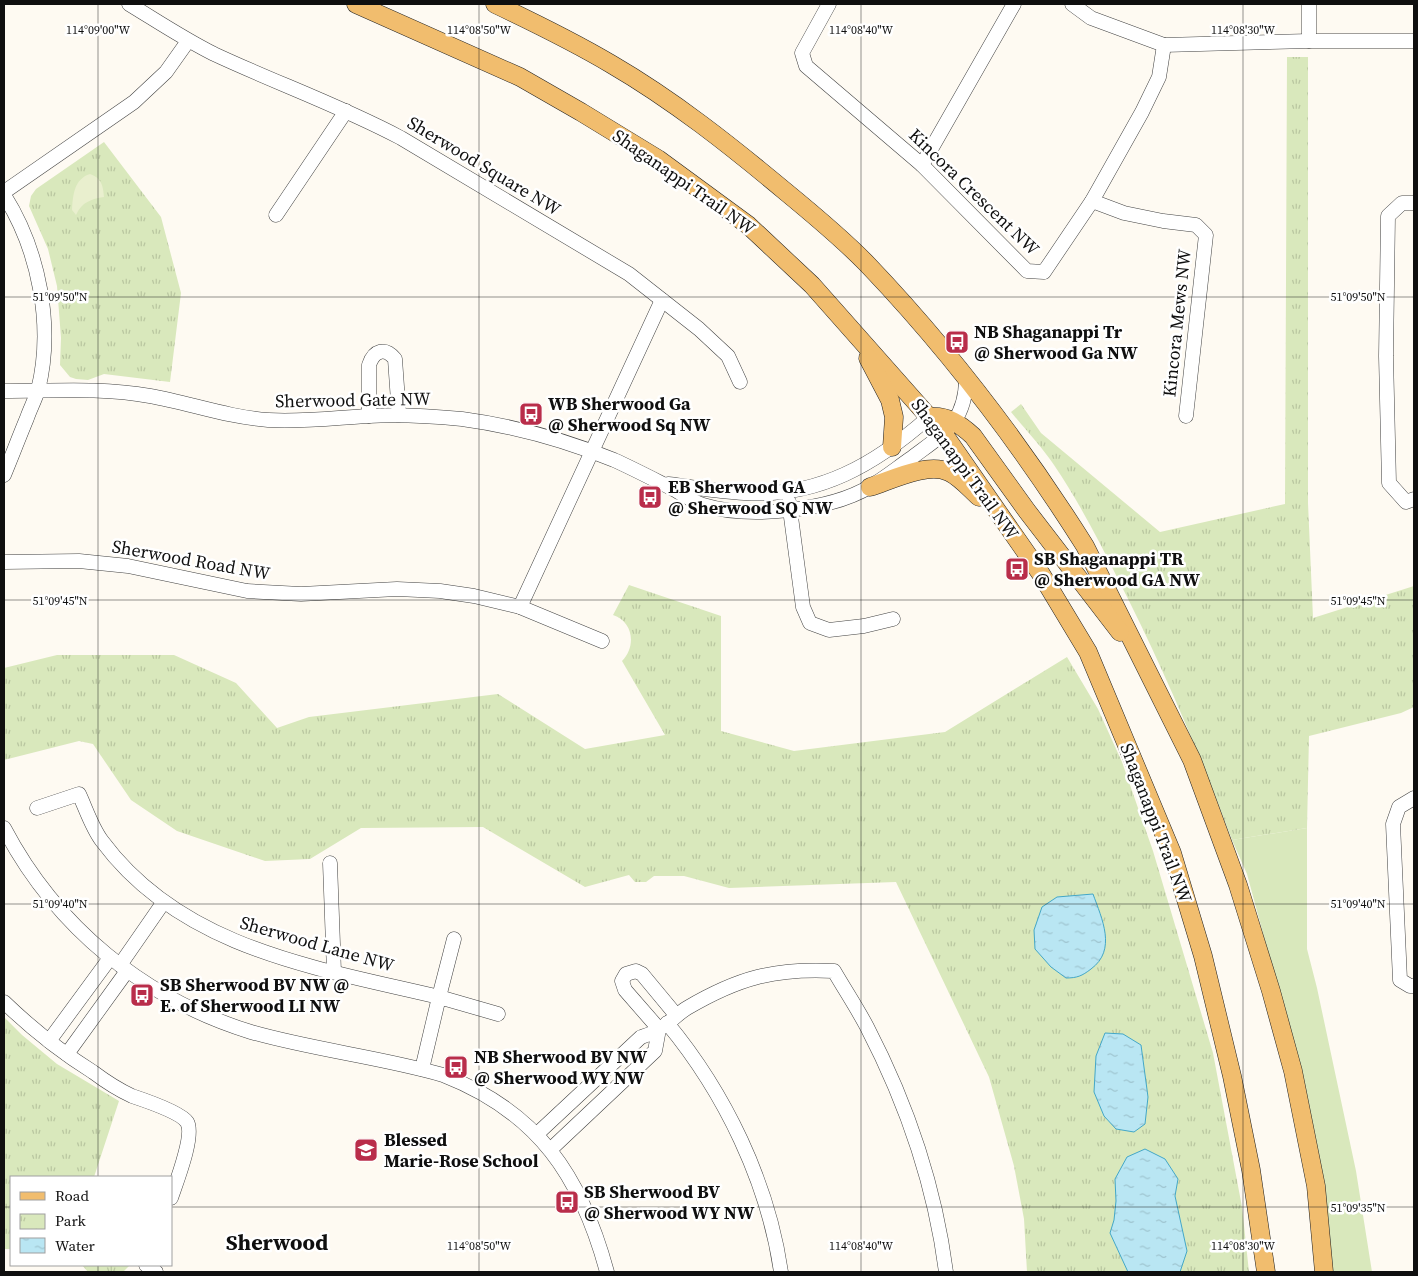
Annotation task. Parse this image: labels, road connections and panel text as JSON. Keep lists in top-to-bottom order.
{
  "streets": {
    "main road": ["Shaganappi Trail NW"],
    "street": [
      "Sherwood Square NW",
      "Kincora Crescent NW",
      "Kincora Mews NW",
      "Sherwood Gate NW",
      "Sherwood Road NW",
      "Sherwood Lane NW"
    ]
  },
  "crossings": [
    ["Shaganappi Trail NW", "Sherwood Gate NW"],
    ["Kincora Crescent NW", "Kincora Mews NW"]
  ],
  "districts": ["Sherwood"],
  "places": {
    "bus stop": [
      "NB Shaganappi Tr @ Sherwood Ga NW",
      "WB Sherwood Ga @ Sherwood Sq NW",
      "EB Sherwood GA @ Sherwood SQ NW",
      "SB Shaganappi TR @ Sherwood GA NW",
      "SB Sherwood BV NW @ E. of Sherwood LI NW",
      "NB Sherwood BV NW @ Sherwood WY NW",
      "SB Sherwood BV @ Sherwood WY NW"
    ],
    "school or university": ["Blessed Marie-Rose School"]
  },
  "legend": ["Road", "Park", "Water"],
  "coordinates": [
    "114°09'00\"W",
    "114°08'50\"W",
    "114°08'40\"W",
    "114°08'30\"W",
    "51°09'50\"N",
    "51°09'45\"N",
    "51°09'40\"N",
    "51°09'35\"N"
  ]
}
